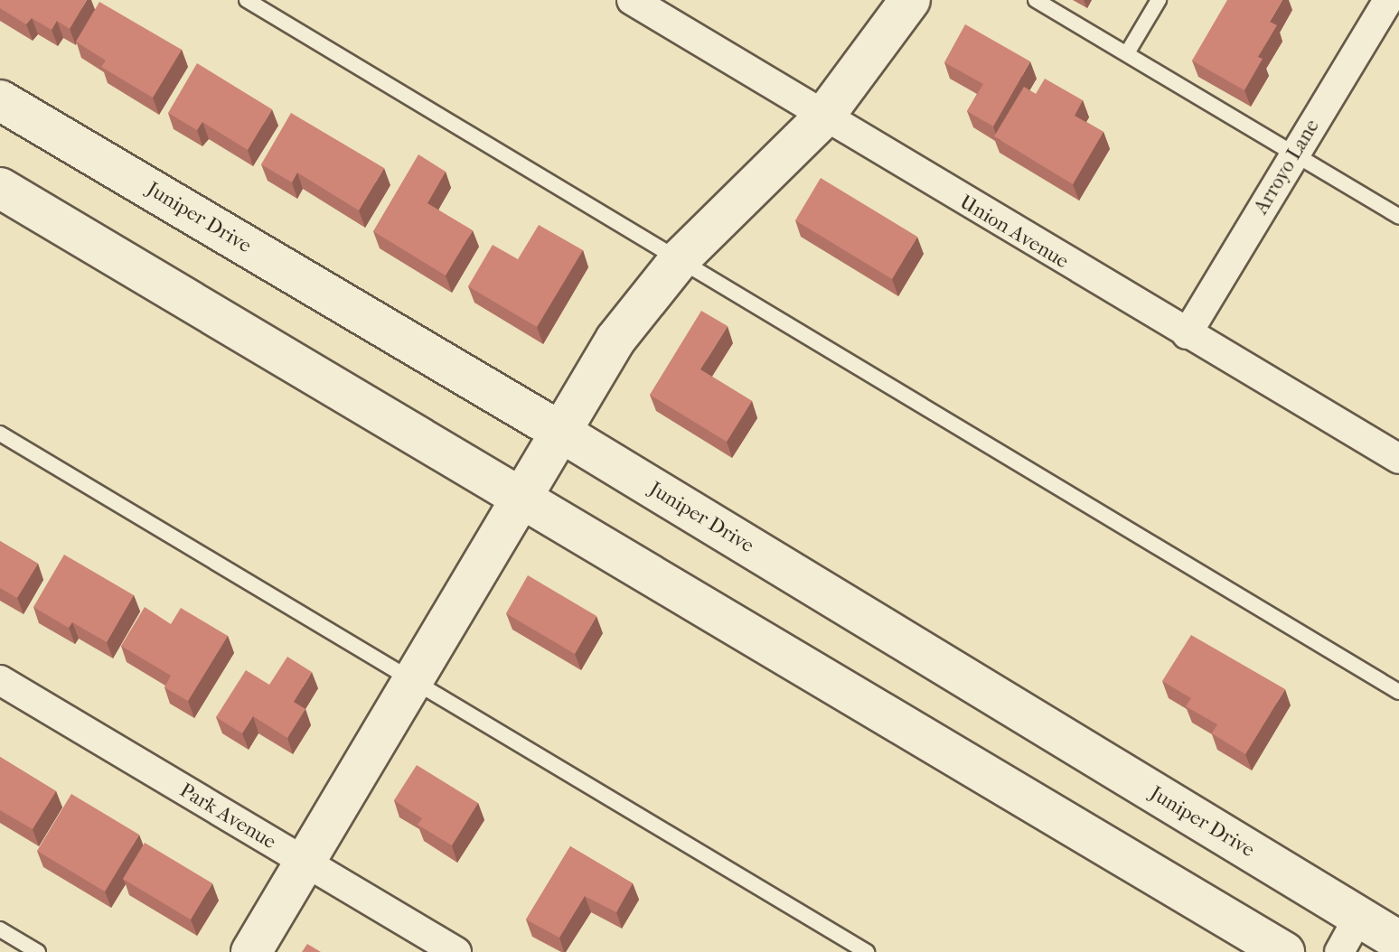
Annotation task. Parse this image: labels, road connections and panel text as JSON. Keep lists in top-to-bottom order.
{
  "streets": {
    "street": [
      "Arroyo Lane",
      "Juniper Drive",
      "Union Avenue",
      "Park Avenue"
    ]
  },
  "crossings": [
    ["Arroyo Lane", "Union Avenue"]
  ]
}
